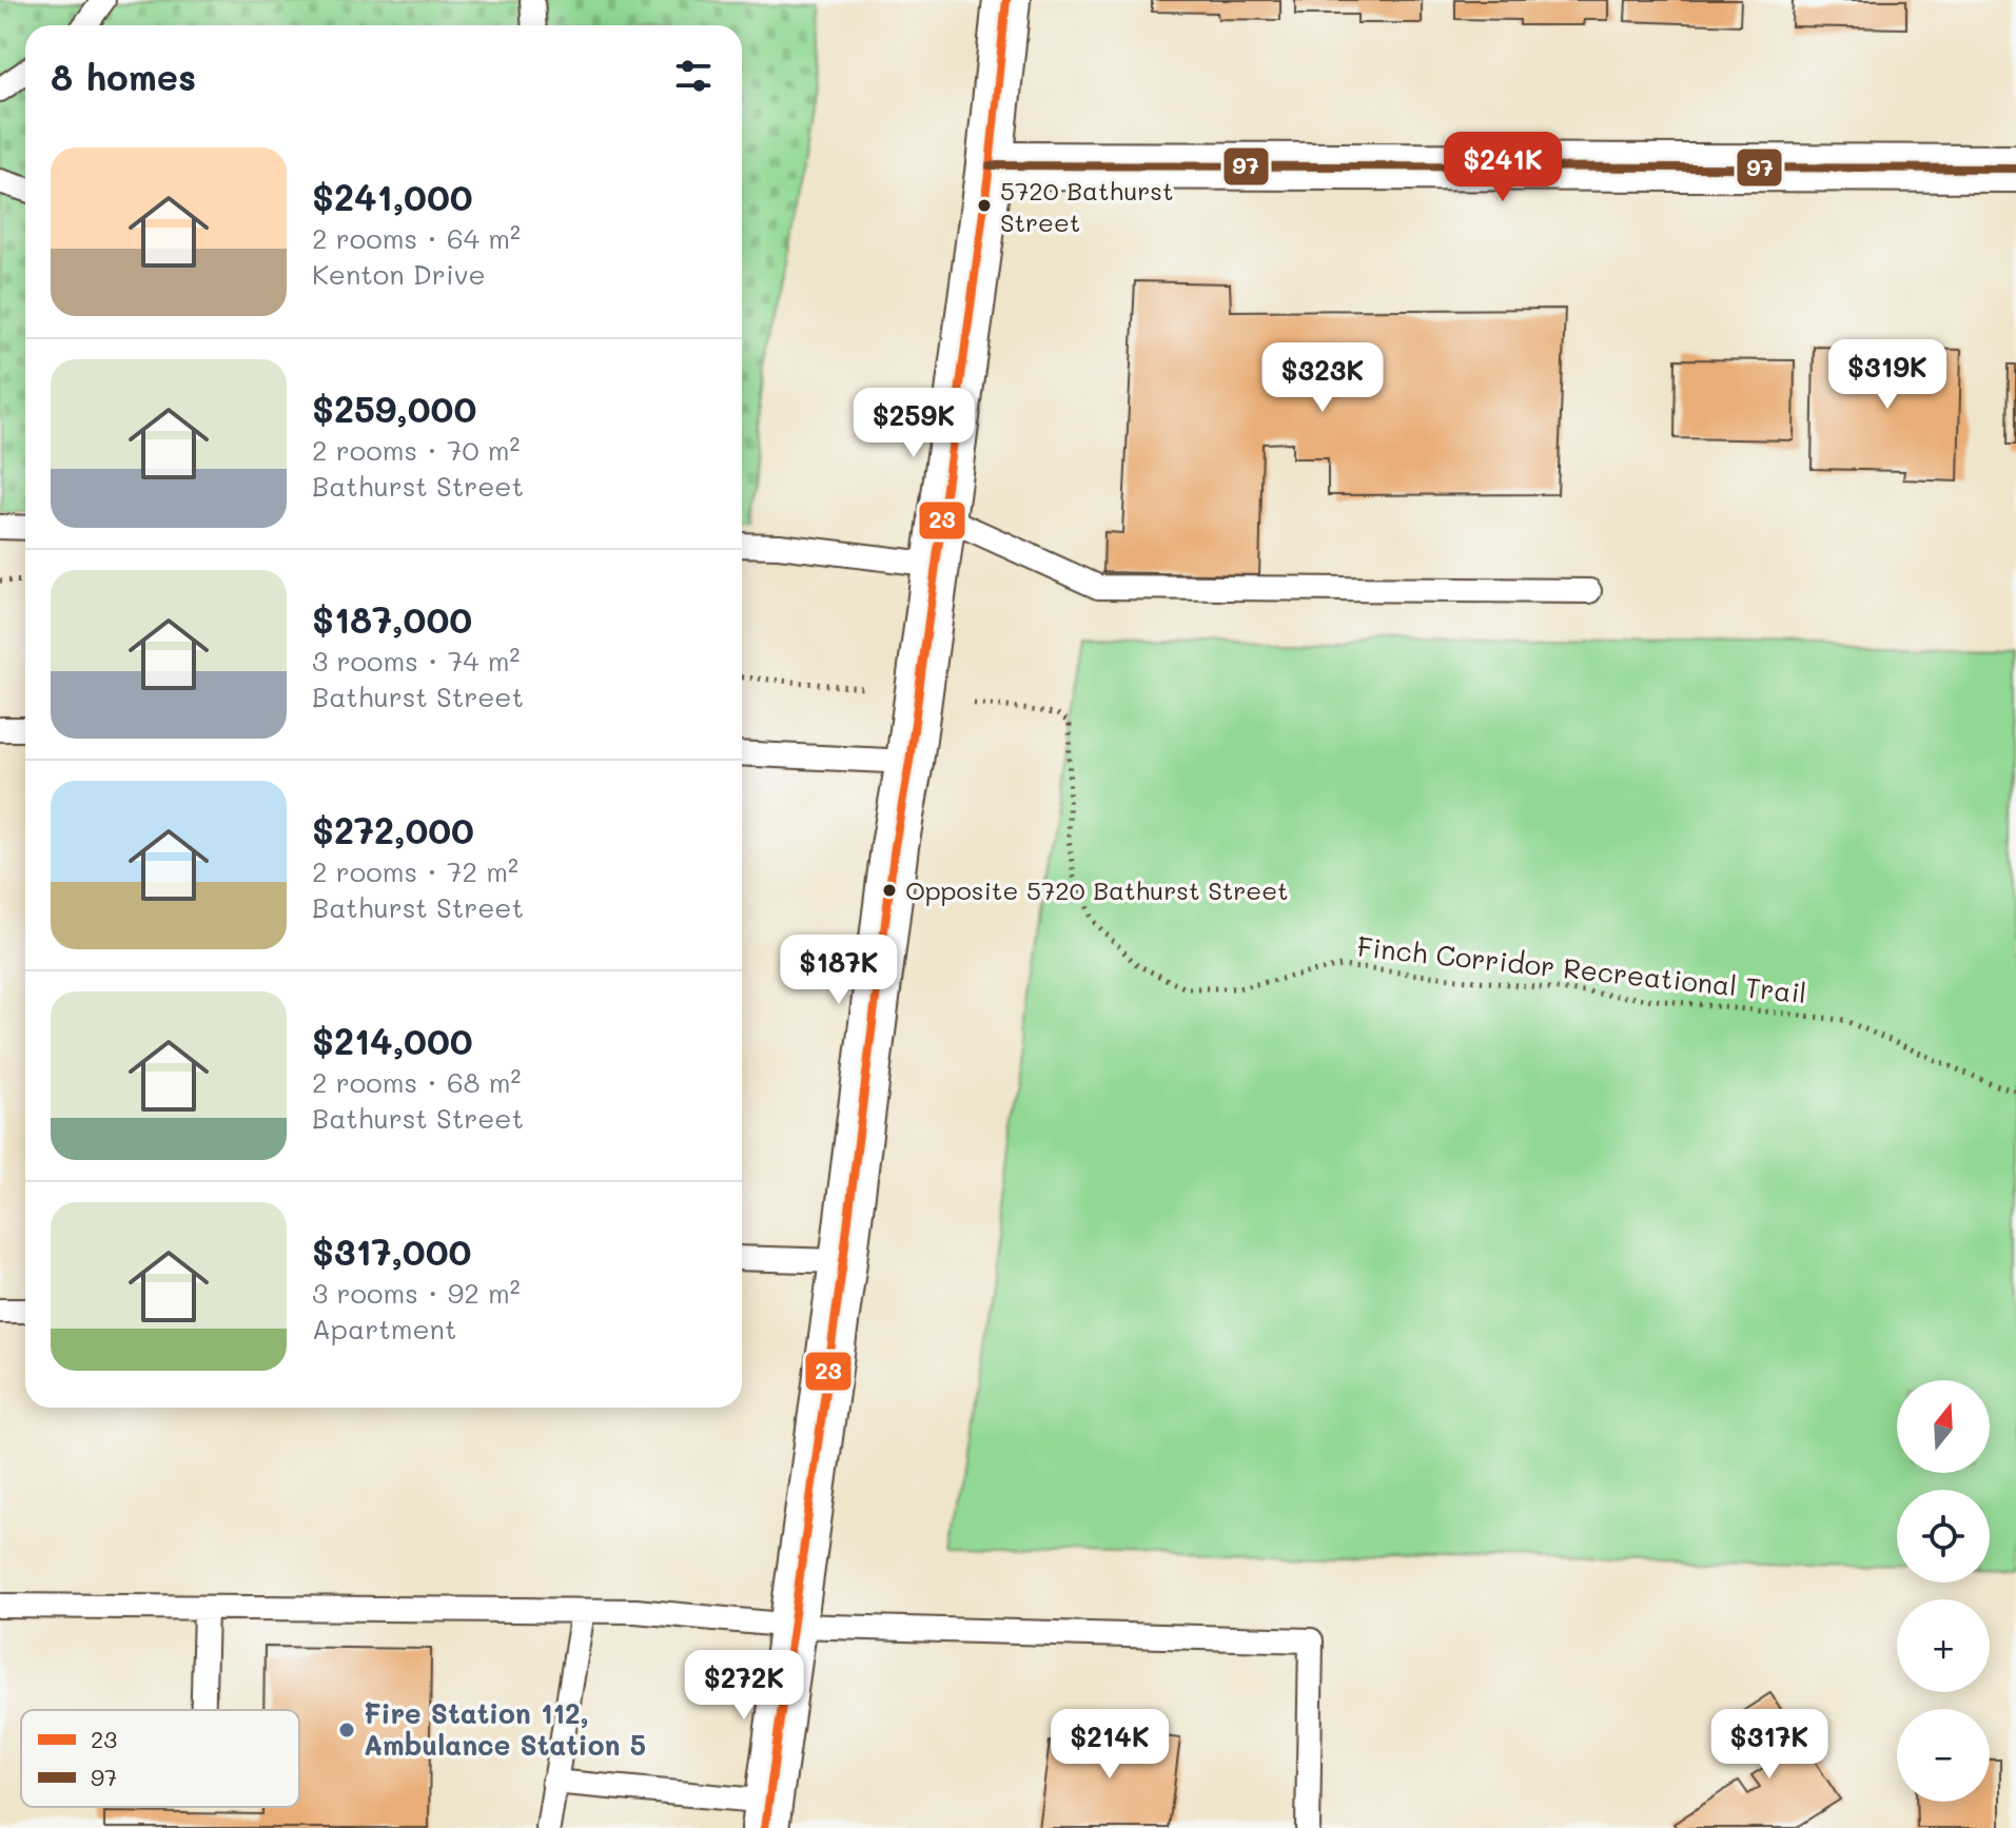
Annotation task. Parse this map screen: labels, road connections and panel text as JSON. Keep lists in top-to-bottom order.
{
  "streets": {
    "path": ["Finch Corridor Recreational Trail"]
  },
  "places": ["5720 Bathurst Street", "Opposite 5720 Bathurst Street", "Fire Station 112, Ambulance Station 5"],
  "lines": ["transit line 23", "transit line 97"],
  "legend": ["23", "97"],
  "north": "top",
  "page": {
    "heading": "8 homes",
    "list": [
      {
        "name": "$241,000",
        "note": "2 rooms · 64 m² · Kenton Drive"
      },
      {
        "name": "$259,000",
        "note": "2 rooms · 70 m² · Bathurst Street"
      },
      {
        "name": "$187,000",
        "note": "3 rooms · 74 m² · Bathurst Street"
      },
      {
        "name": "$272,000",
        "note": "2 rooms · 72 m² · Bathurst Street"
      },
      {
        "name": "$214,000",
        "note": "2 rooms · 68 m² · Bathurst Street"
      },
      {
        "name": "$317,000",
        "note": "3 rooms · 92 m² · Apartment"
      }
    ],
    "price": [
      "$241K",
      "$319K",
      "$323K",
      "$259K",
      "$187K",
      "$272K",
      "$214K",
      "$317K"
    ],
    "map_buttons": ["+", "−"]
  }
}
